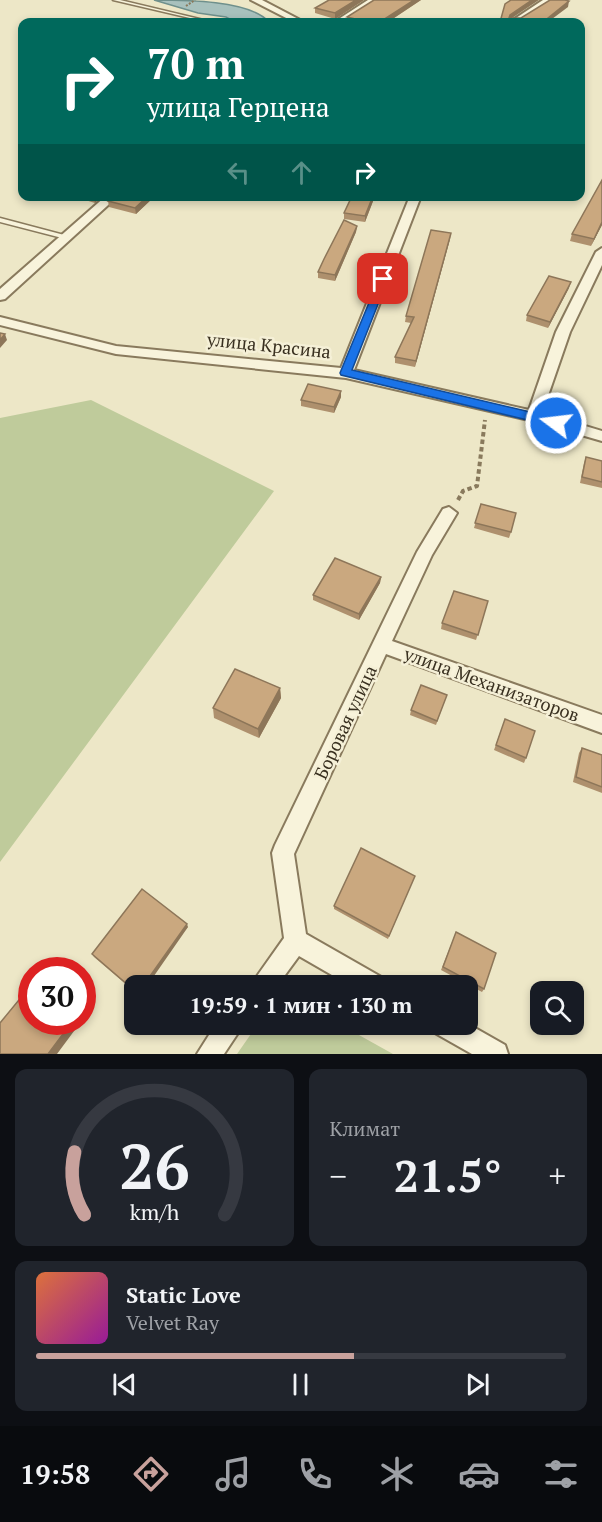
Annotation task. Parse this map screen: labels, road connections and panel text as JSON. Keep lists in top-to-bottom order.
{
  "streets": {
    "street": ["улица Красина", "улица Механизаторов", "Боровая улица"]
  },
  "crossings": [
    ["улица Механизаторов", "Боровая улица"]
  ],
  "page": {
    "turn": ["70 m", "улица Герцена"],
    "limit": "30",
    "trip": "19:59 · 1 мин · 130 m",
    "tile": "Климат",
    "heat": ["−", "21.5°", "+"],
    "song": ["Static Love", "Velvet Ray"],
    "tabs": "19:58",
    "gauge": ["26", "km/h"]
  }
}
